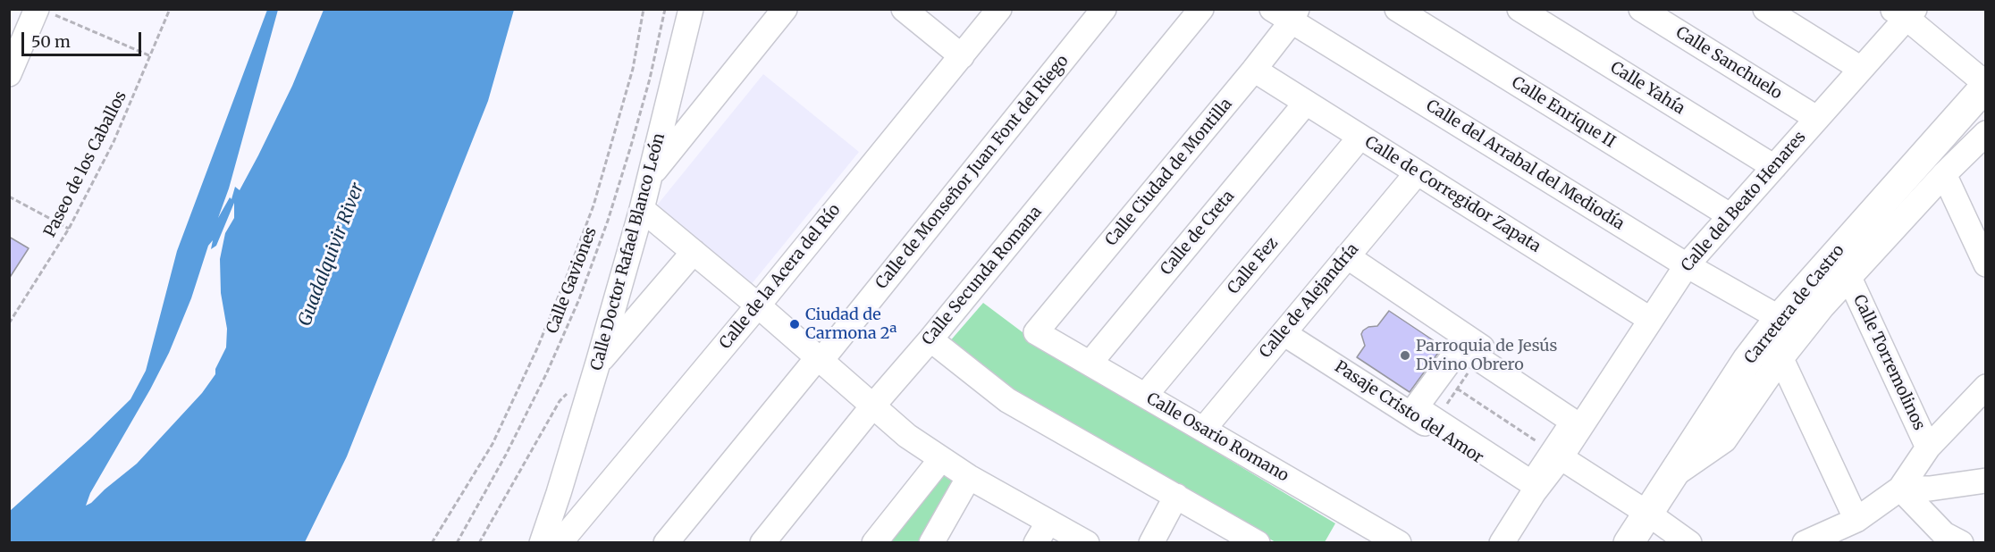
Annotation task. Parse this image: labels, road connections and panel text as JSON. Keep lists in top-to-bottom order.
{
  "streets": {
    "main road": ["Carretera de Castro"],
    "street": [
      "Calle Sanchuelo",
      "Calle Yahía",
      "Calle Enrique II",
      "Calle del Arrabal del Mediodía",
      "Calle de Monseñor Juan Font del Riego",
      "Calle Ciudad de Montilla",
      "Calle de Corregidor Zapata",
      "Calle del Beato Henares",
      "Calle de Creta",
      "Calle Doctor Rafael Blanco León",
      "Calle Fez",
      "Calle Secunda Romana",
      "Calle de la Acera del Río",
      "Calle de Alejandría",
      "Calle Torremolinos",
      "Pasaje Cristo del Amor",
      "Calle Osario Romano"
    ],
    "path": ["Paseo de los Caballos", "Calle Gaviones"]
  },
  "crossings": [
    ["Calle Sanchuelo", "Calle del Beato Henares"],
    ["Calle Yahía", "Calle del Beato Henares"],
    ["Calle Enrique II", "Calle del Beato Henares"],
    ["Calle del Arrabal del Mediodía", "Calle Ciudad de Montilla"],
    ["Calle del Arrabal del Mediodía", "Calle del Beato Henares"],
    ["Calle del Arrabal del Mediodía", "Carretera de Castro"],
    ["Calle Ciudad de Montilla", "Calle de Corregidor Zapata"],
    ["Calle Ciudad de Montilla", "Calle Osario Romano"],
    ["Calle de Corregidor Zapata", "Calle del Beato Henares"],
    ["Calle de Corregidor Zapata", "Calle de Creta"],
    ["Calle de Corregidor Zapata", "Calle Fez"],
    ["Calle de Corregidor Zapata", "Calle de Alejandría"],
    ["Calle del Beato Henares", "Pasaje Cristo del Amor"],
    ["Calle de Creta", "Calle Osario Romano"],
    ["Calle Fez", "Calle Osario Romano"],
    ["Calle de Alejandría", "Pasaje Cristo del Amor"],
    ["Calle de Alejandría", "Calle Osario Romano"],
    ["Carretera de Castro", "Calle Torremolinos"]
  ],
  "water": ["Guadalquivir River"],
  "places": ["Ciudad de Carmona 2ª", "Parroquia de Jesús Divino Obrero"],
  "scale_bar": "50 m"
}
